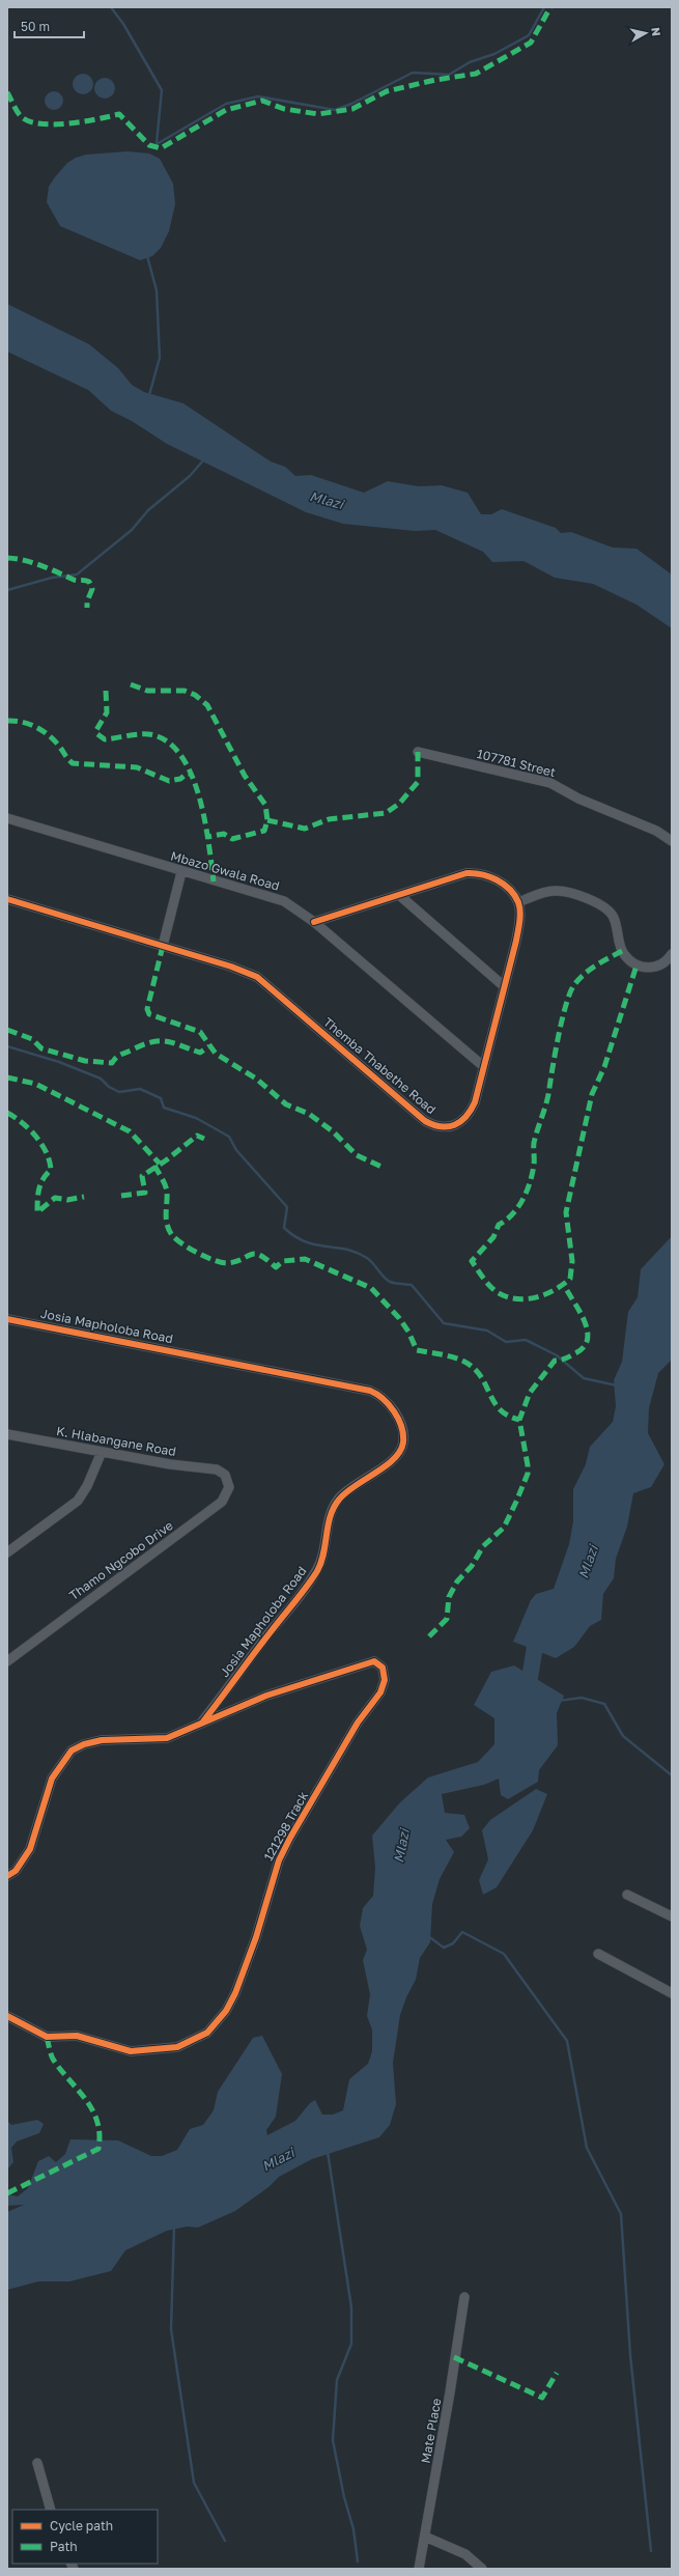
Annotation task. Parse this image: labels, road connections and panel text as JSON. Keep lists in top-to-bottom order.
{
  "streets": {
    "street": [
      "107781 Street",
      "Mbazo Gwala Road",
      "Themba Thabethe Road",
      "Josia Mapholoba Road",
      "K. Hlabangane Road",
      "Thamo Ngcobo Drive",
      "121298 Track",
      "Mate Place"
    ]
  },
  "crossings": [
    ["Mbazo Gwala Road", "Themba Thabethe Road"],
    ["Josia Mapholoba Road", "121298 Track"],
    ["K. Hlabangane Road", "Thamo Ngcobo Drive"]
  ],
  "water": ["Mlazi"],
  "legend": ["Cycle path", "Path"],
  "scale_bar": "50 m",
  "north": "right"
}
